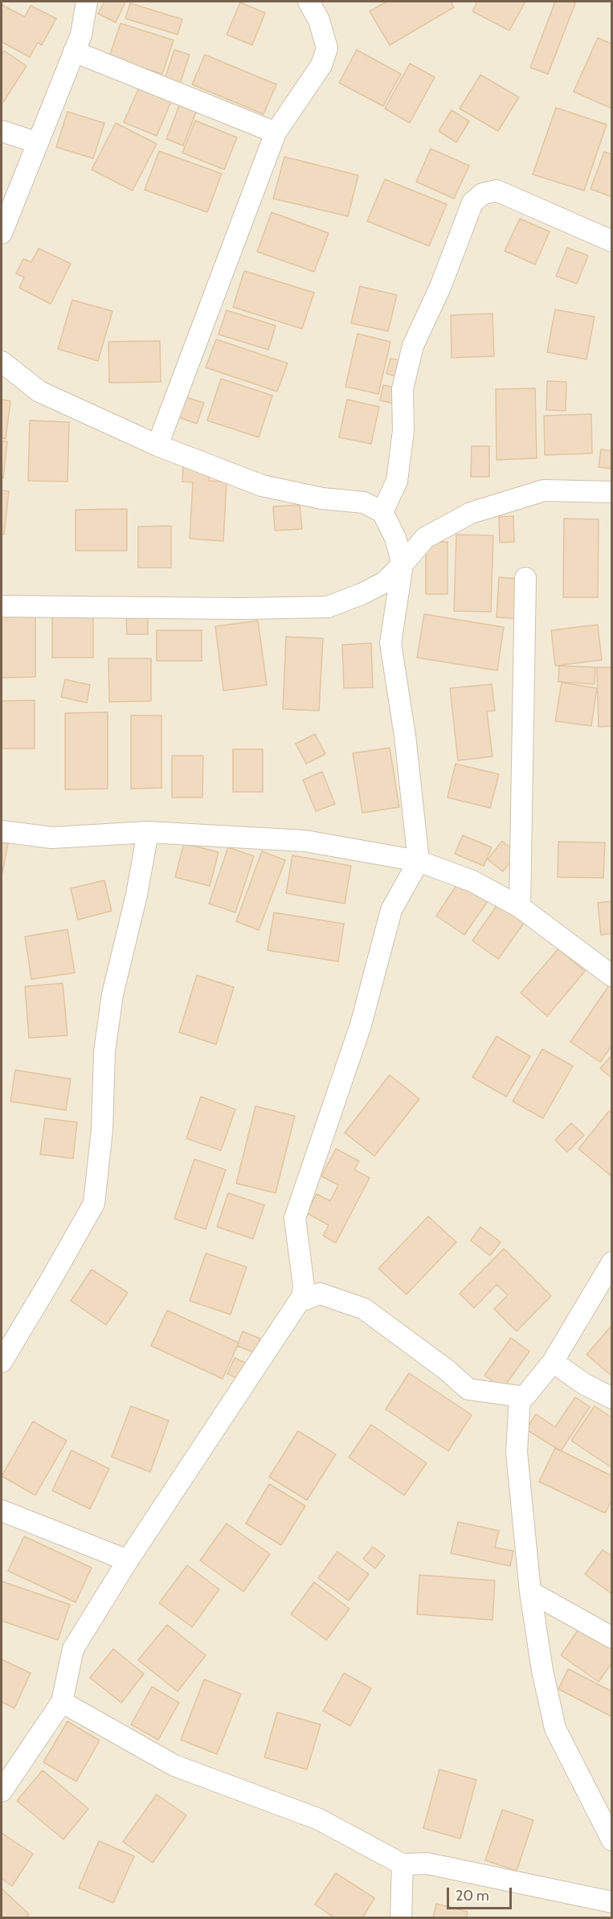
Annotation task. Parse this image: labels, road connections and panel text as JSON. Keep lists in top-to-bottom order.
{
  "scale_bar": "20 m"
}
